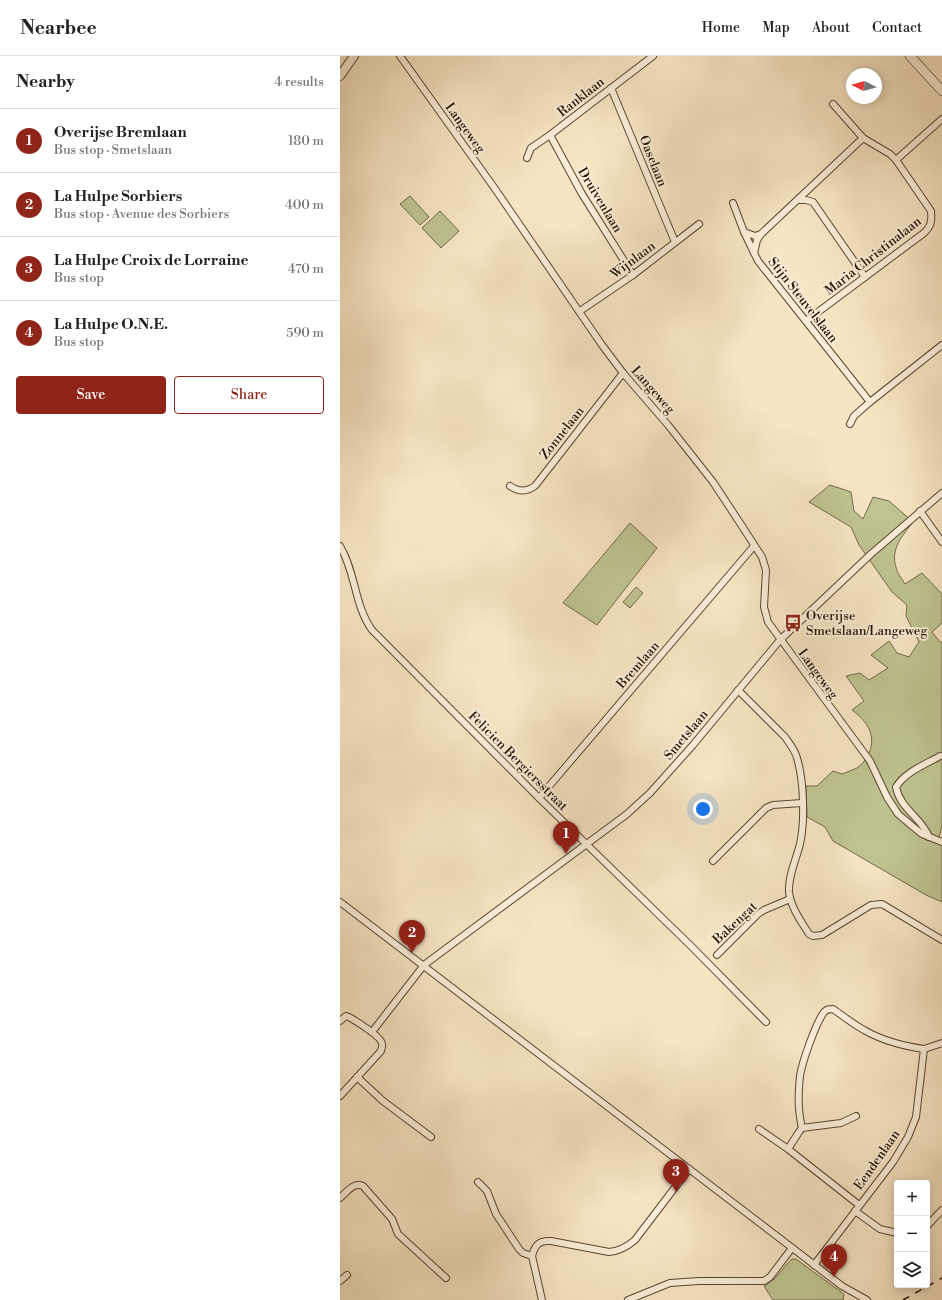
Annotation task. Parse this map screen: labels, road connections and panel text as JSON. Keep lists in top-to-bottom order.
{
  "streets": {
    "street": [
      "Ranklaan",
      "Langeweg",
      "Oaselaan",
      "Druivenlaan",
      "Maria Christinalaan",
      "Wijnlaan",
      "Stijn Steuvelslaan",
      "Zonnelaan",
      "Bremlaan",
      "Smetslaan",
      "Felicien Bergiersstraat",
      "Bakengat",
      "Eendenlaan"
    ]
  },
  "crossings": [
    ["Ranklaan", "Oaselaan"],
    ["Ranklaan", "Druivenlaan"],
    ["Langeweg", "Wijnlaan"],
    ["Langeweg", "Zonnelaan"],
    ["Langeweg", "Bremlaan"],
    ["Langeweg", "Smetslaan"],
    ["Oaselaan", "Wijnlaan"],
    ["Druivenlaan", "Wijnlaan"],
    ["Maria Christinalaan", "Stijn Steuvelslaan"],
    ["Bremlaan", "Felicien Bergiersstraat"],
    ["Smetslaan", "Felicien Bergiersstraat"]
  ],
  "places": {
    "bus stop": ["Overijse Smetslaan/Langeweg"]
  },
  "north": "left",
  "page": {
    "header": "Nearbee",
    "nav": [
      "Home",
      "Map",
      "About",
      "Contact"
    ],
    "heading": ["Nearby", "4 results"],
    "list": [
      {
        "mark": "1",
        "name": "Overijse Bremlaan",
        "note": "Bus stop · Smetslaan",
        "value": "180 m"
      },
      {
        "mark": "2",
        "name": "La Hulpe Sorbiers",
        "note": "Bus stop · Avenue des Sorbiers",
        "value": "400 m"
      },
      {
        "mark": "3",
        "name": "La Hulpe Croix de Lorraine",
        "note": "Bus stop",
        "value": "470 m"
      },
      {
        "mark": "4",
        "name": "La Hulpe O.N.E.",
        "note": "Bus stop",
        "value": "590 m"
      }
    ],
    "buttons": ["Save", "Share"],
    "pins": [
      "1",
      "2",
      "3",
      "4"
    ],
    "map_buttons": ["+", "−"]
  }
}
